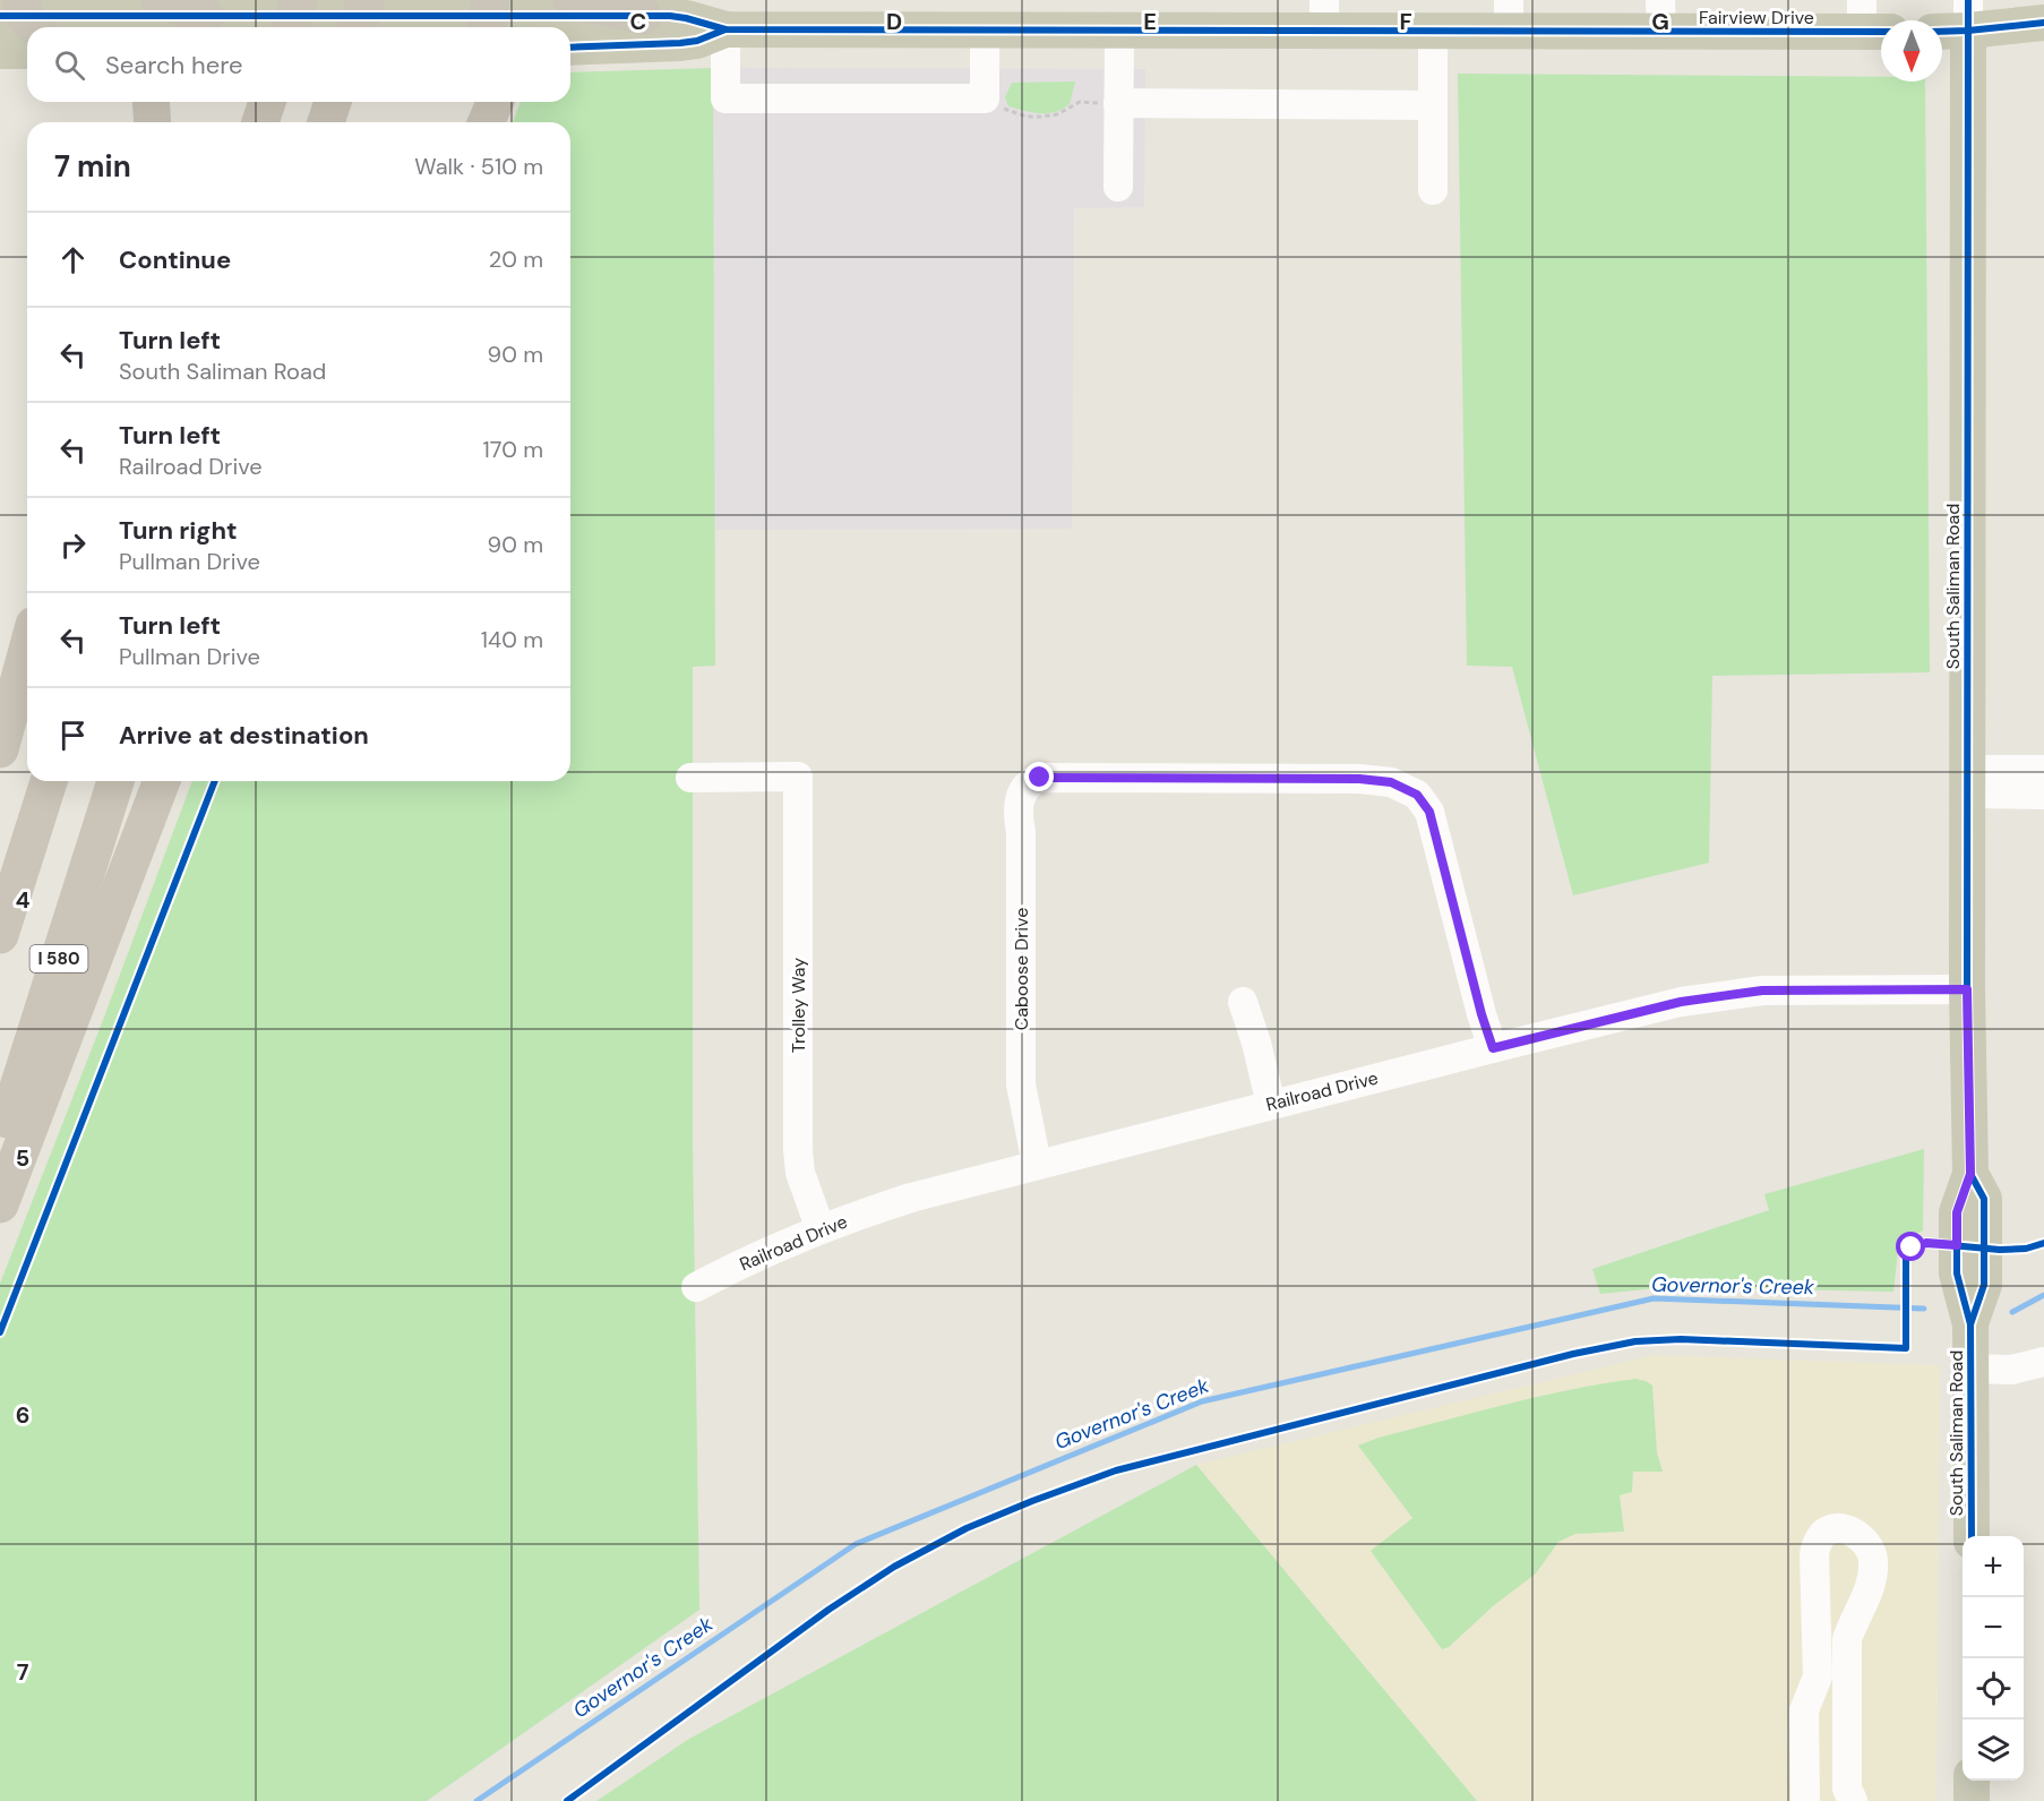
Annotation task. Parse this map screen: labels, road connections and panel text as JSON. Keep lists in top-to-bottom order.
{
  "streets": {
    "highway": ["I 580"],
    "main road": ["Fairview Drive", "South Saliman Road"],
    "street": ["Caboose Drive", "Trolley Way", "Railroad Drive"]
  },
  "crossings": [
    ["South Saliman Road", "Railroad Drive"],
    ["Caboose Drive", "Railroad Drive"],
    ["Trolley Way", "Railroad Drive"]
  ],
  "water": ["Governor's Creek"],
  "north": "bottom",
  "page": {
    "search": "Search here",
    "heading": ["7 min", "Walk · 510 m"],
    "list": [
      ["Continue", "20 m"],
      ["Turn left", "South Saliman Road", "90 m"],
      ["Turn left", "Railroad Drive", "170 m"],
      ["Turn right", "Pullman Drive", "90 m"],
      ["Turn left", "Pullman Drive", "140 m"],
      "Arrive at destination"
    ],
    "map_buttons": ["+", "−"]
  },
  "grid": {
    "columns": [
      "C",
      "D",
      "E",
      "F",
      "G"
    ],
    "rows": [
      "4",
      "5",
      "6",
      "7"
    ]
  }
}
